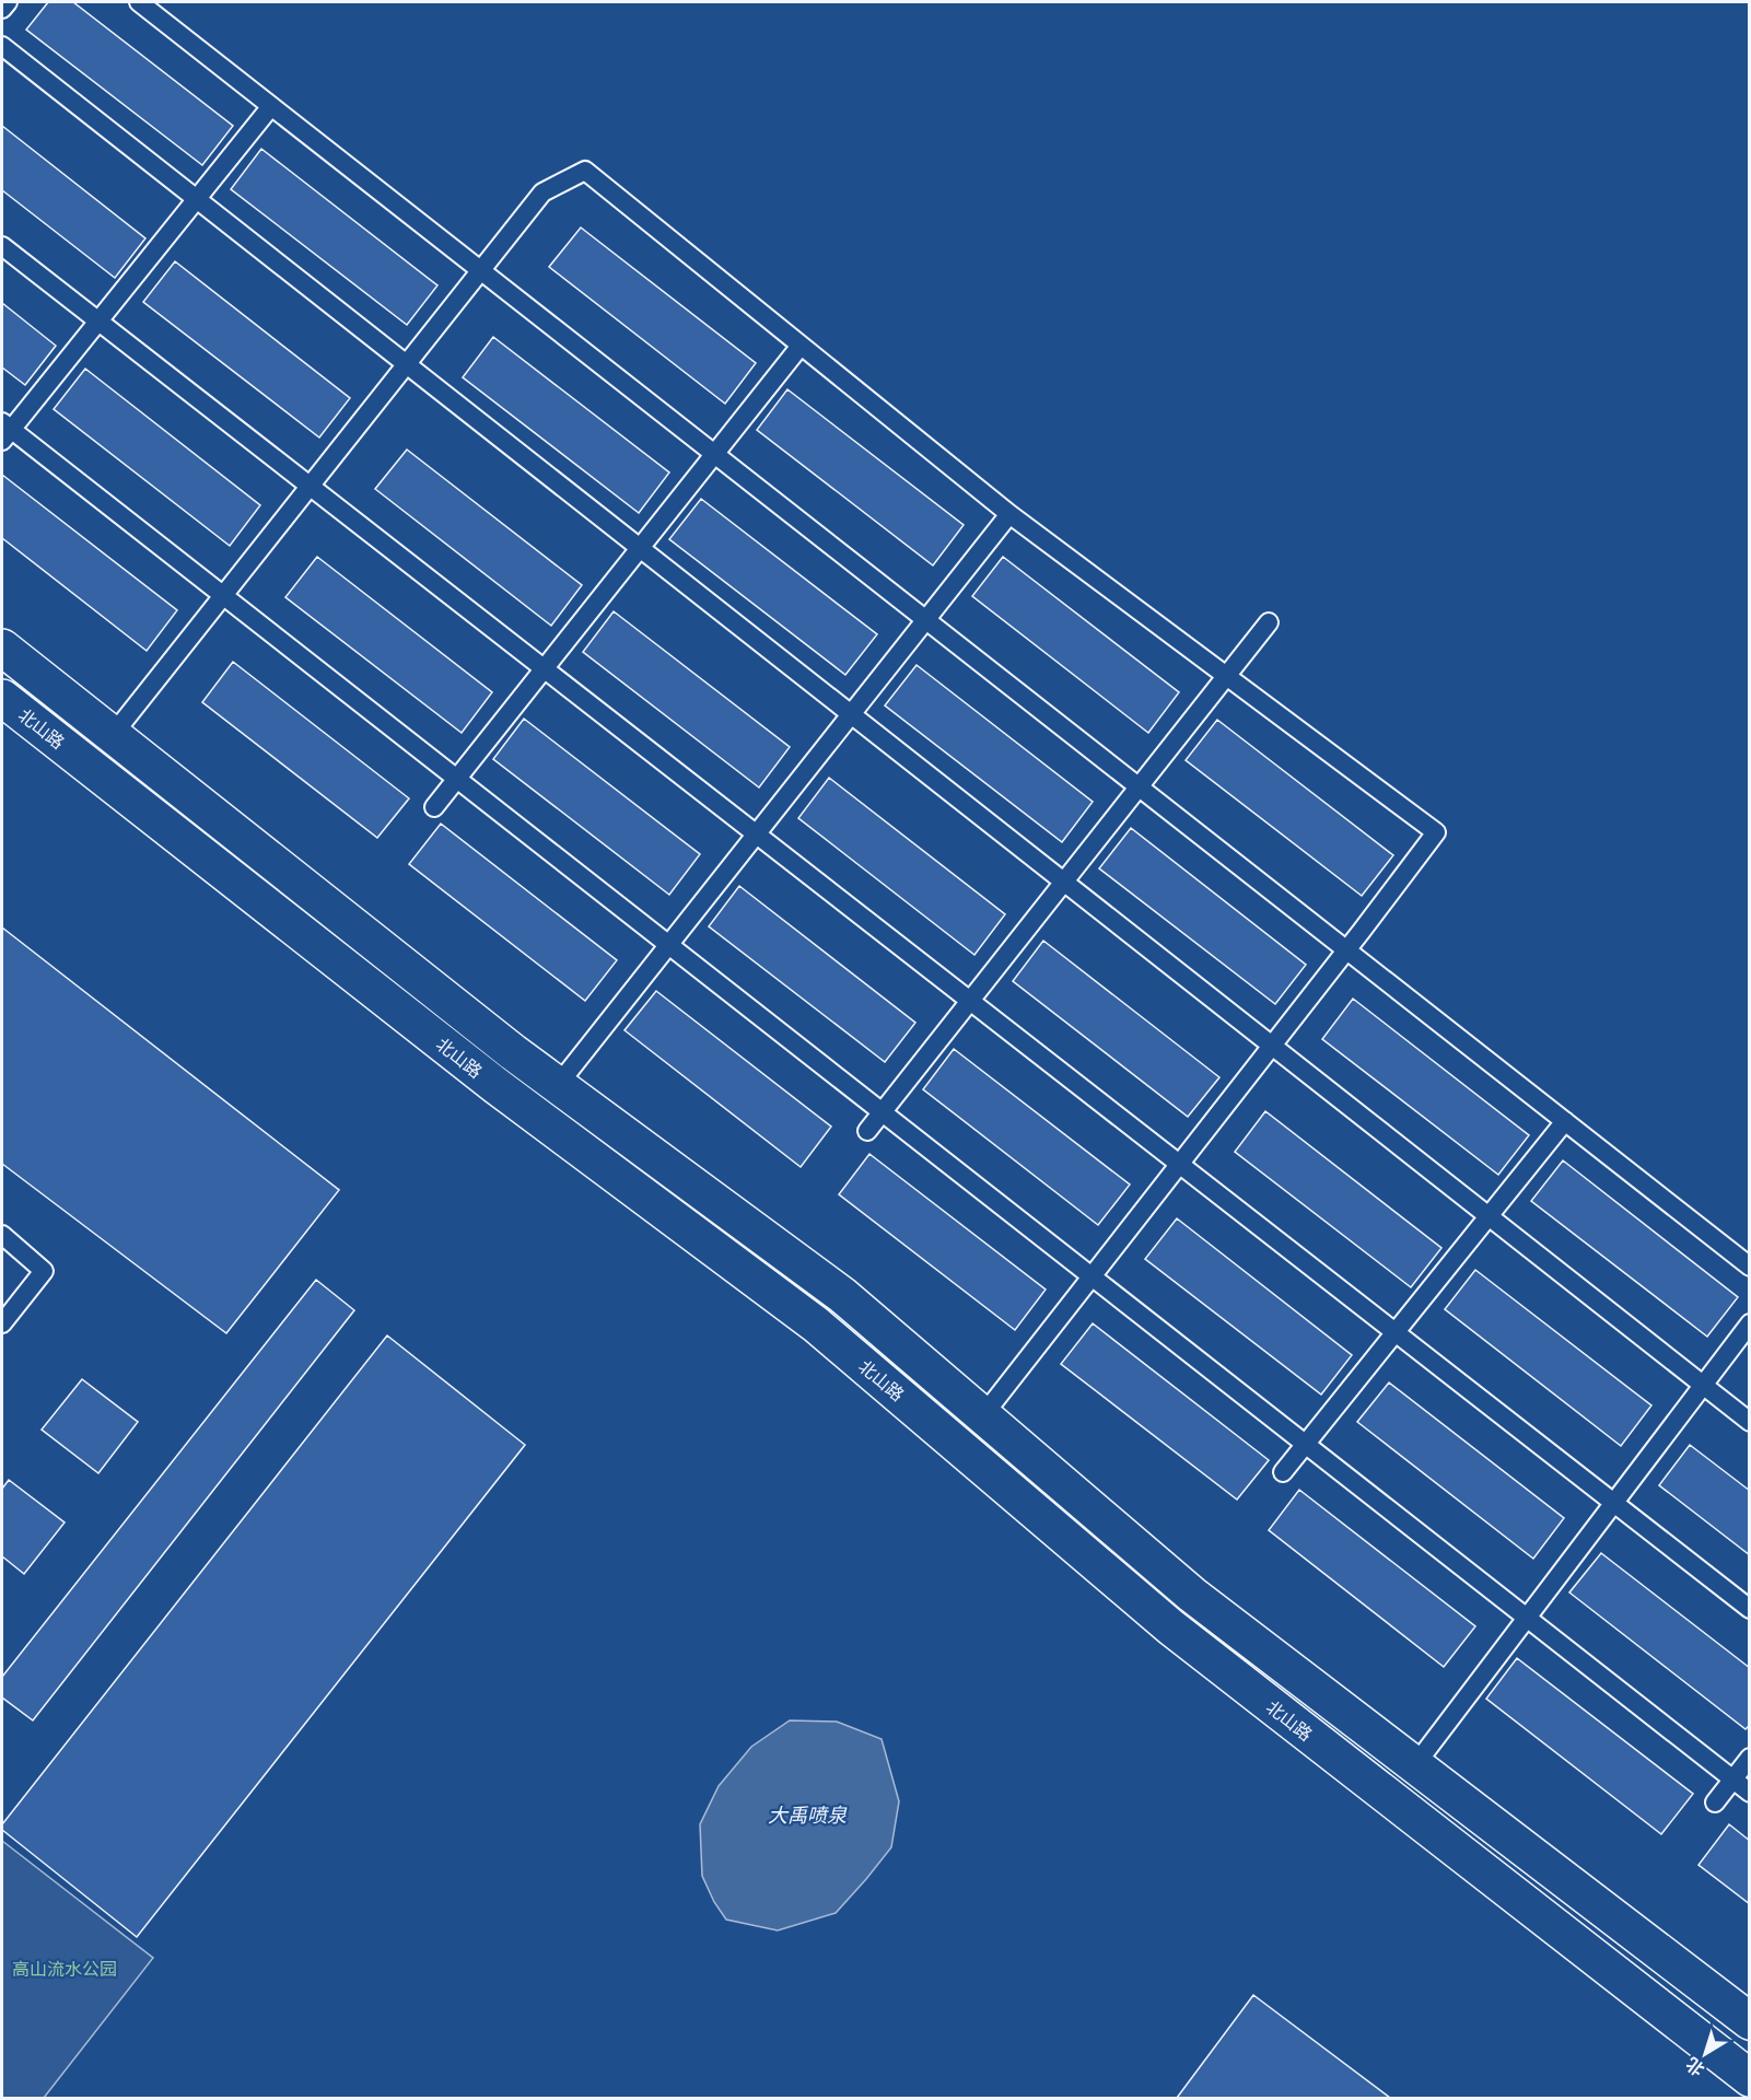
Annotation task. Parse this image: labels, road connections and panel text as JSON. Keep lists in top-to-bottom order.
{
  "streets": {
    "street": ["北山路"]
  },
  "water": ["大禹喷泉"],
  "parks": ["高山流水公园"],
  "north": "bottom left"
}
